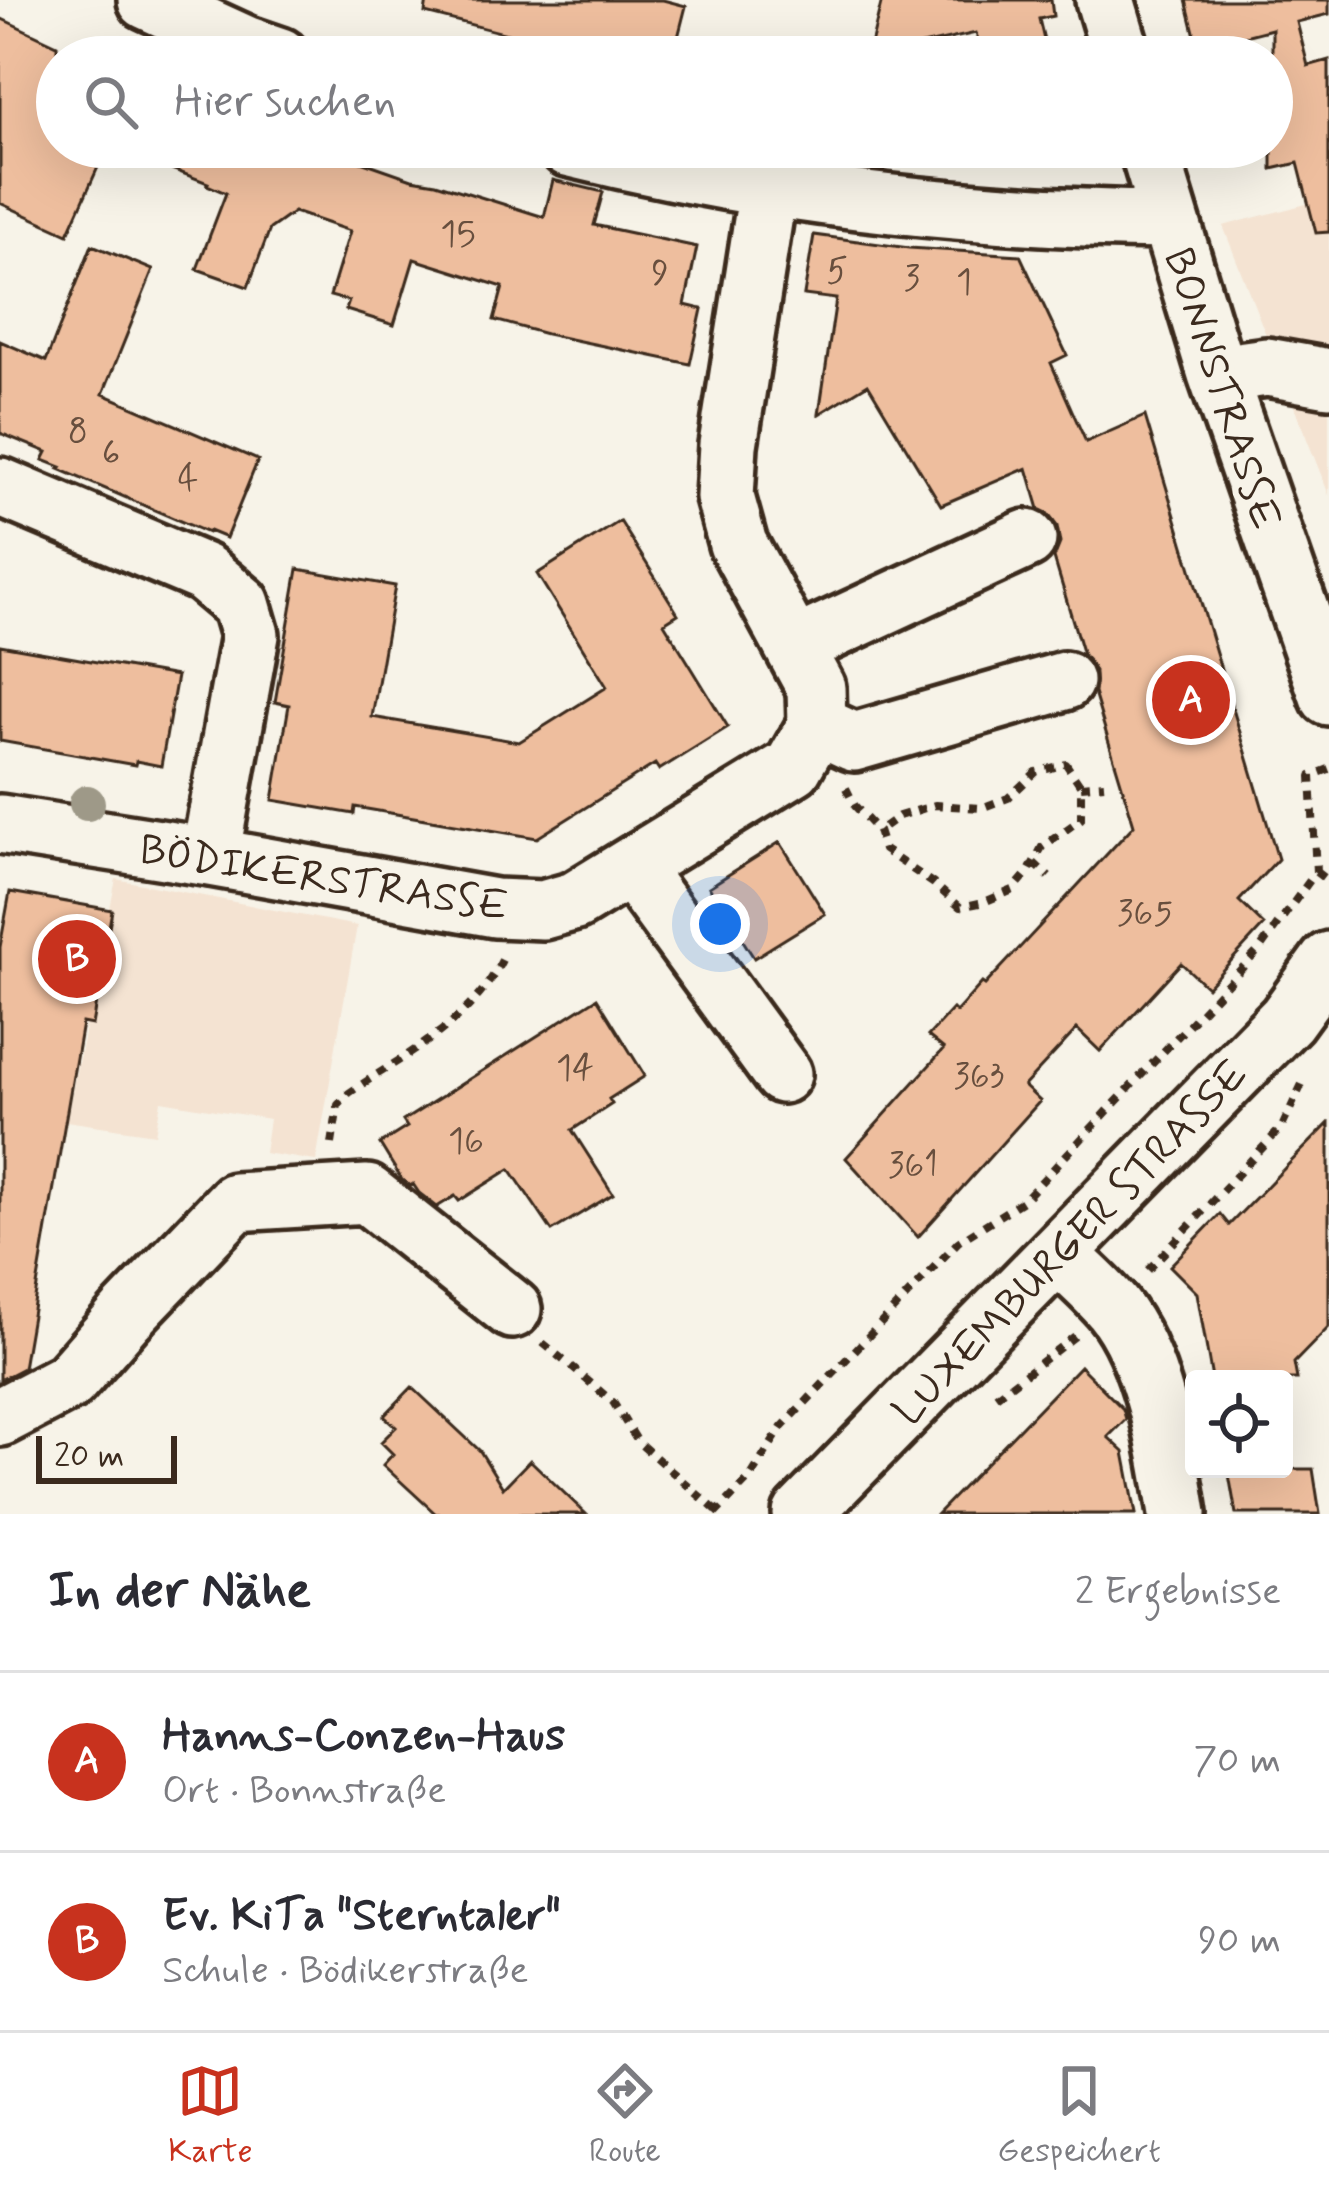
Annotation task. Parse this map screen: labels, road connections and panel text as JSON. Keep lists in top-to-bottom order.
{
  "streets": {
    "street": ["BONNSTRASSE", "BÖDIKERSTRASSE", "LUXEMBURGER STRASSE"]
  },
  "house_numbers": [
    "15",
    "5",
    "9",
    "3",
    "1",
    "8",
    "6",
    "4",
    "365",
    "14",
    "363",
    "16",
    "361"
  ],
  "scale_bar": "20 m",
  "page": {
    "search": "Hier suchen",
    "pins": ["A", "B"],
    "scale": "20 m",
    "heading": ["In der Nähe", "2 Ergebnisse"],
    "list": [
      {
        "mark": "A",
        "name": "Hanns-Conzen-Haus",
        "note": "Ort · Bonnstraße",
        "value": "70 m"
      },
      {
        "mark": "B",
        "name": "Ev. KiTa \"Sterntaler\"",
        "note": "Schule · Bödikerstraße",
        "value": "90 m"
      }
    ],
    "nav": ["Karte", "Route", "Gespeichert"]
  }
}
